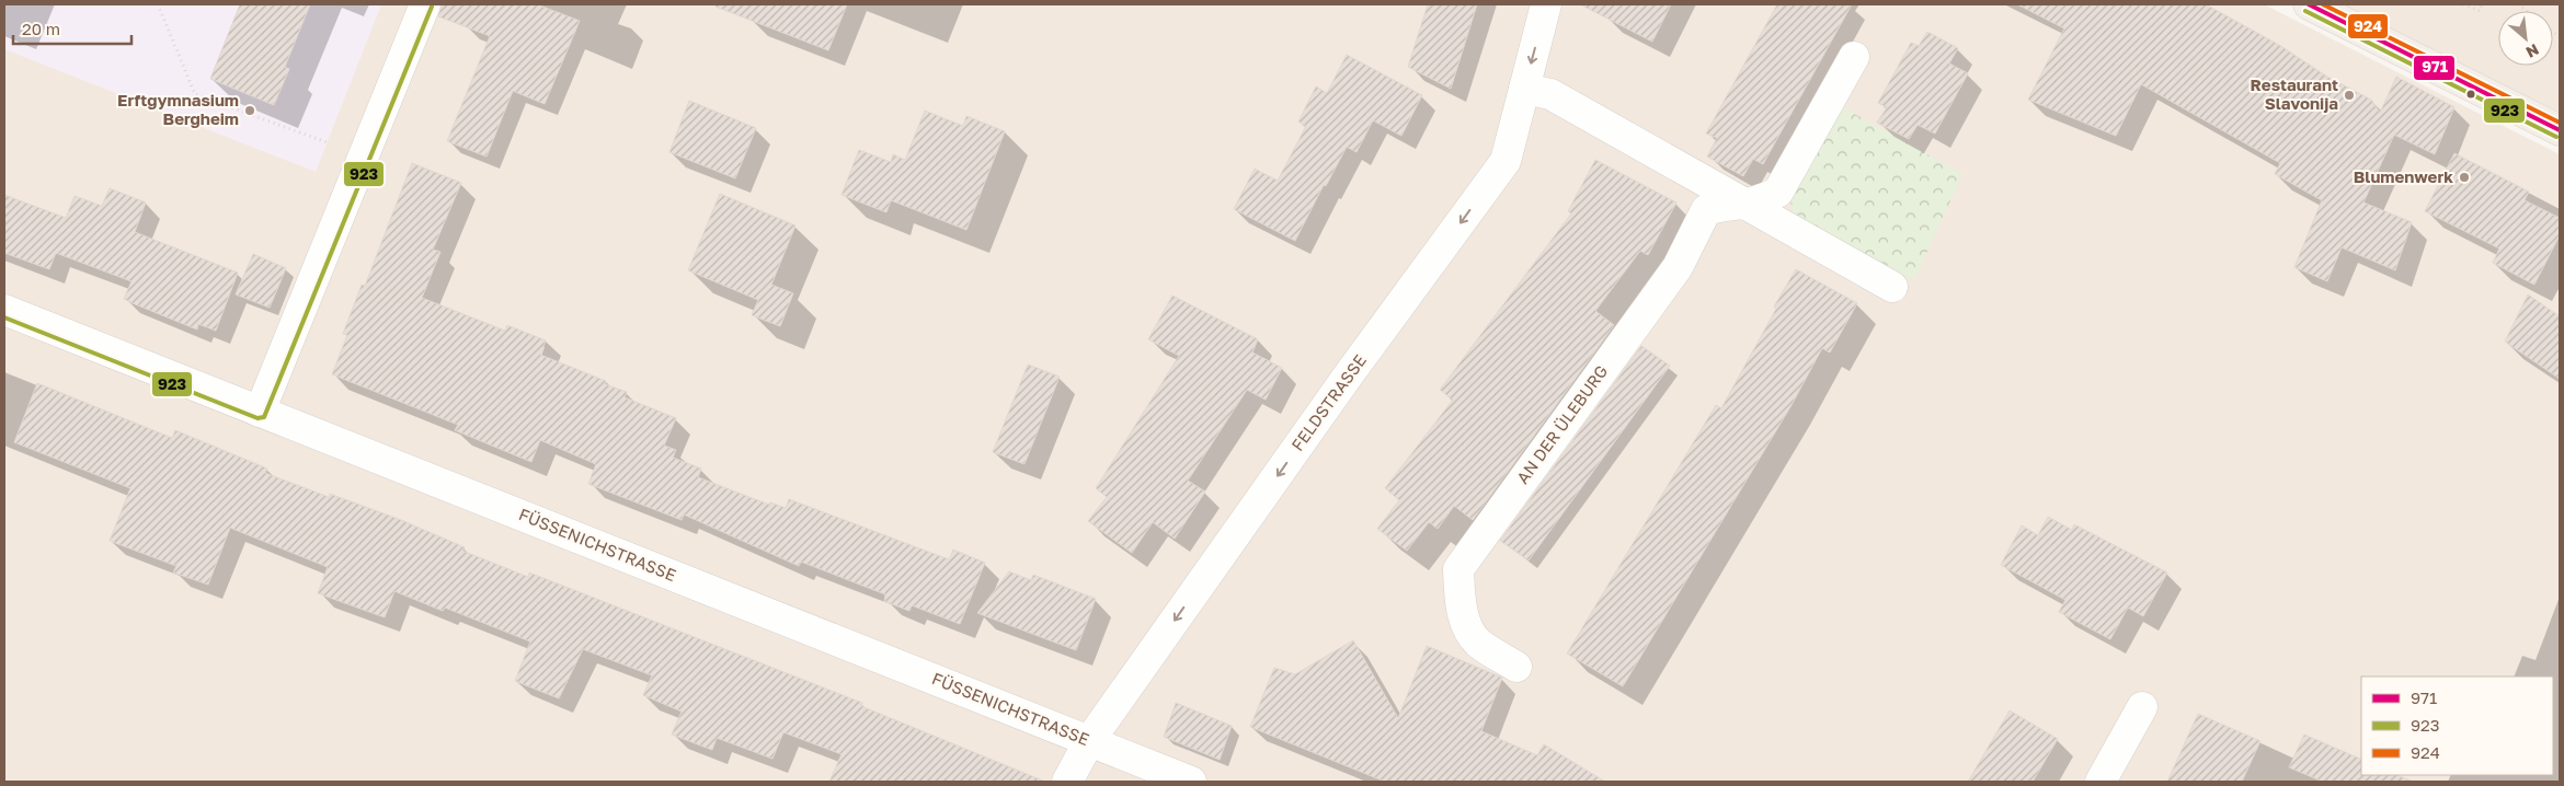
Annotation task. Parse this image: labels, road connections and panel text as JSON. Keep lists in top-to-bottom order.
{
  "streets": {
    "street": ["FELDSTRASSE", "AN DER ÜLEBURG", "FÜSSENICHSTRASSE"]
  },
  "crossings": [
    ["FELDSTRASSE", "FÜSSENICHSTRASSE"]
  ],
  "one_way": ["FELDSTRASSE"],
  "places": ["Restaurant Slavonija", "Erftgymnasium Bergheim", "Blumenwerk"],
  "lines": ["transit line 971", "transit line 924", "transit line 923"],
  "legend": ["971", "923", "924"],
  "scale_bar": "20 m",
  "north": "bottom right"
}
